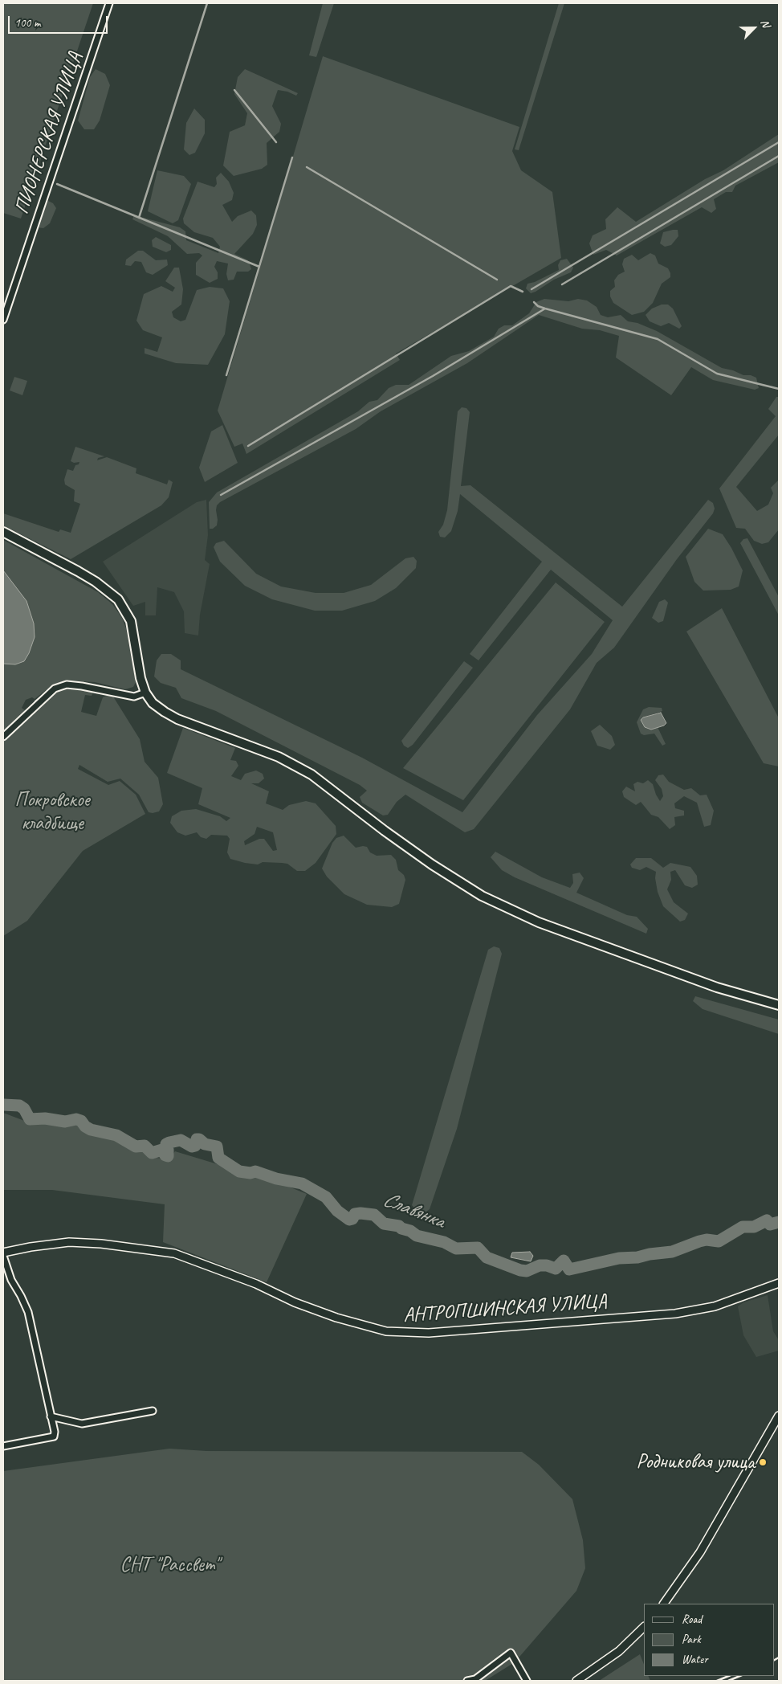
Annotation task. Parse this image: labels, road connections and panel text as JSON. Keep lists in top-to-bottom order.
{
  "streets": {
    "street": ["ПИОНЕРСКАЯ УЛИЦА", "АНТРОПШИНСКАЯ УЛИЦА"]
  },
  "water": ["Славянка"],
  "parks": ["Покровское кладбище", "СНТ \"Рассвет\""],
  "places": ["Родниковая улица"],
  "legend": ["Road", "Park", "Water"],
  "scale_bar": "100 m",
  "north": "top right"
}
